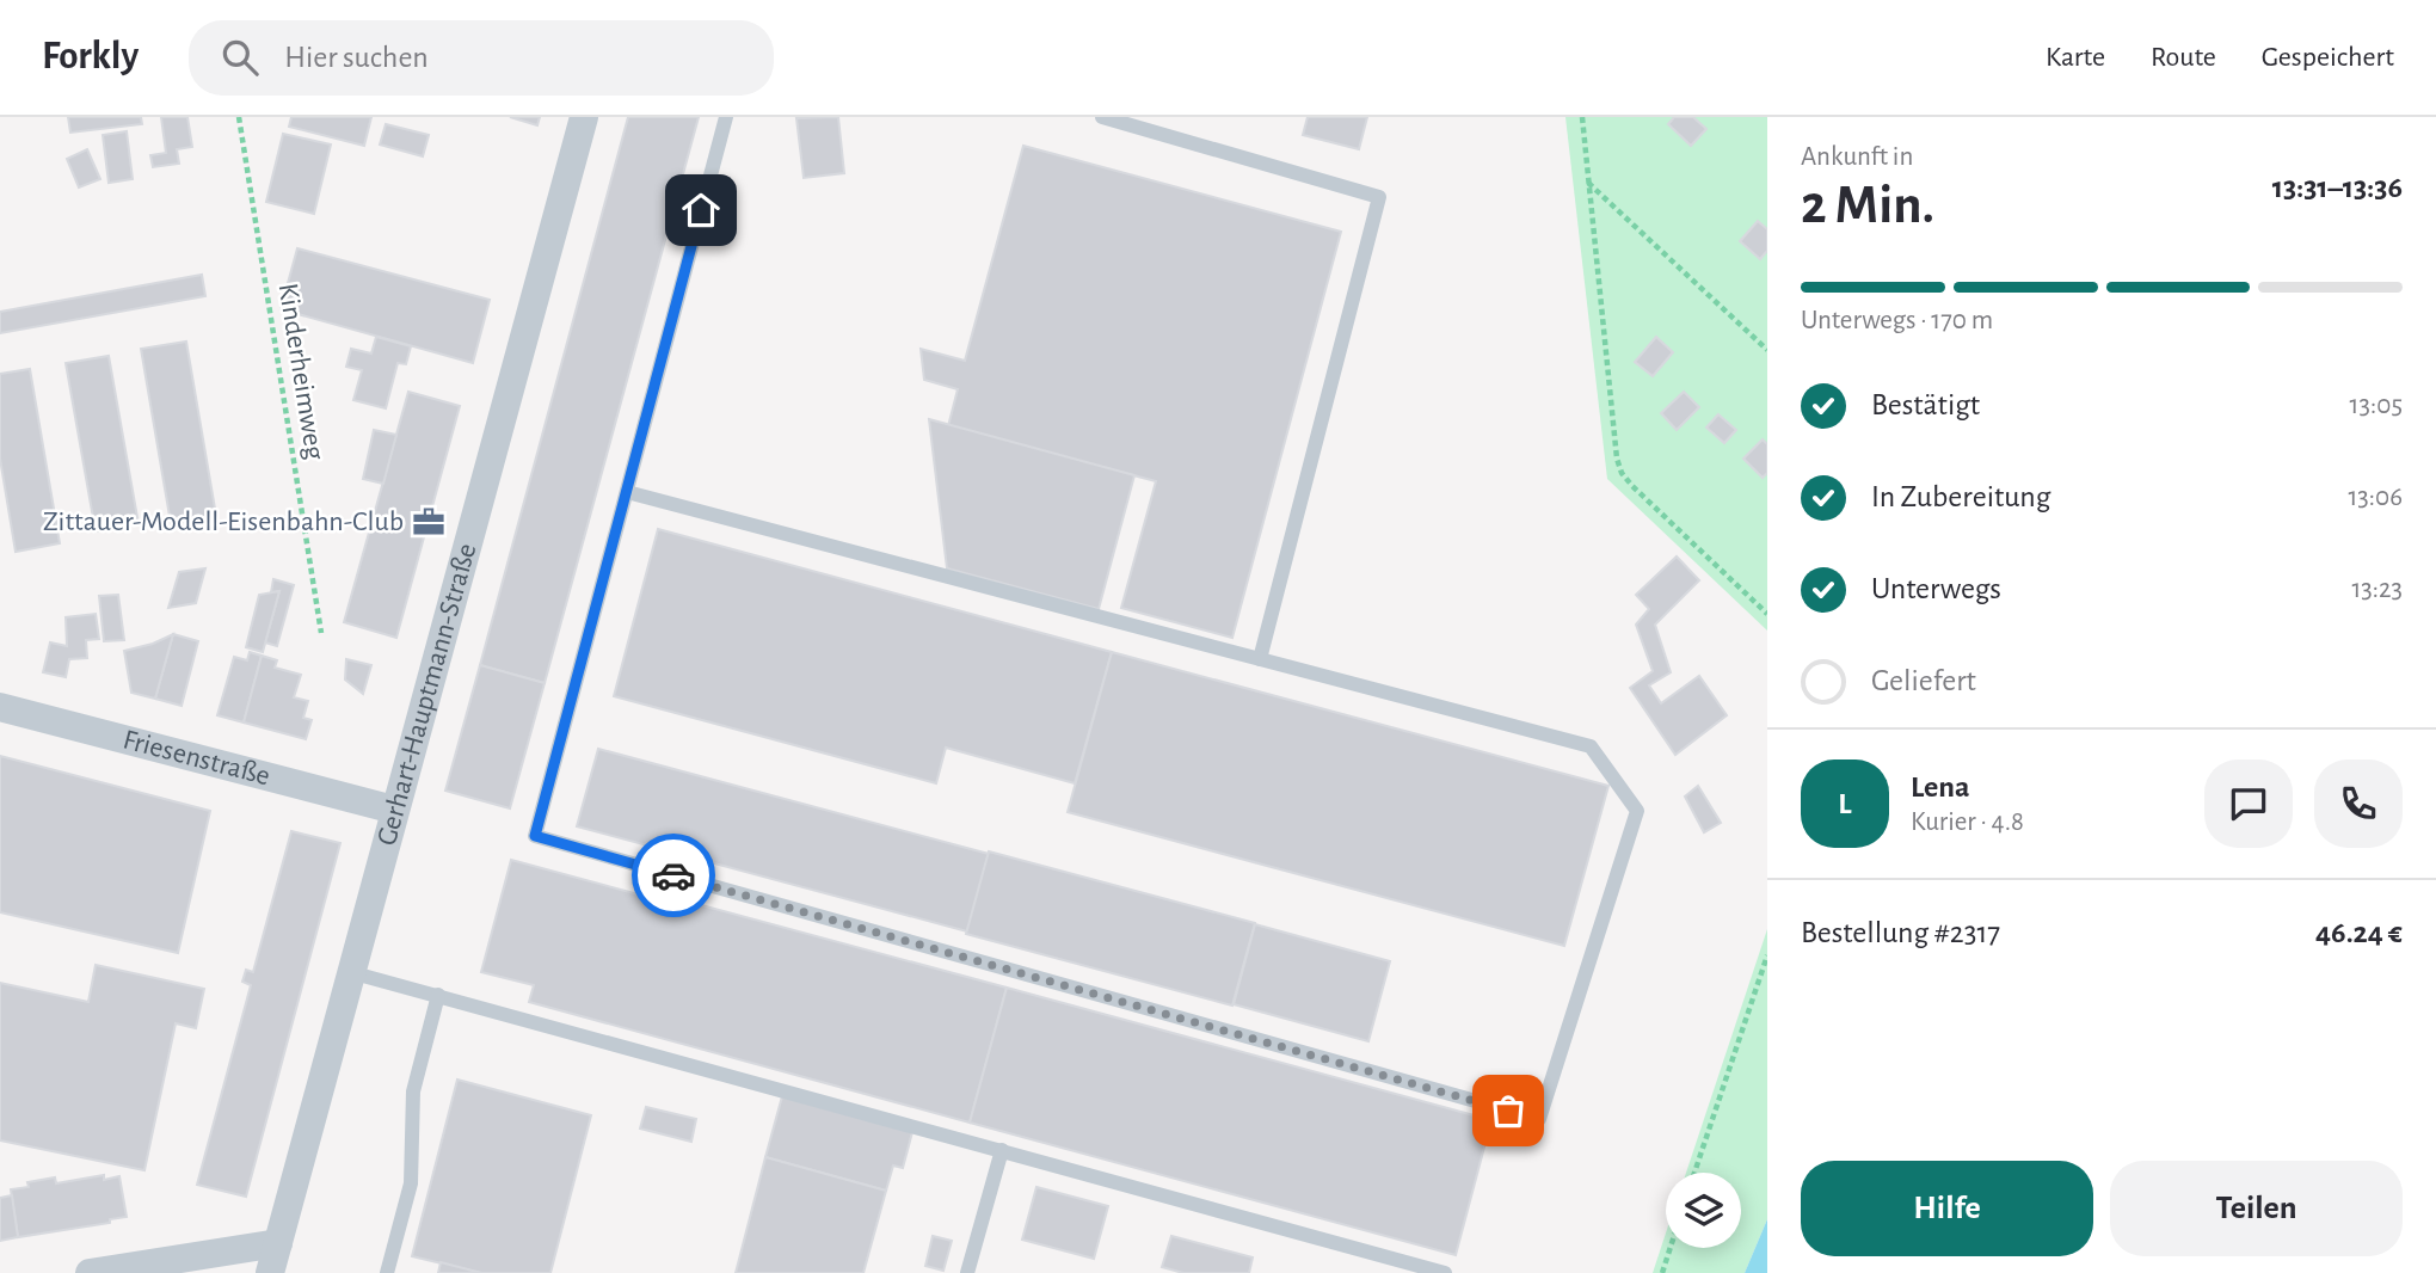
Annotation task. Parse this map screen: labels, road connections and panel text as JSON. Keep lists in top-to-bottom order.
{
  "streets": {
    "street": ["Gerhart-Hauptmann-Straße", "Friesenstraße"],
    "path": ["Kinderheimweg"]
  },
  "crossings": [
    ["Gerhart-Hauptmann-Straße", "Friesenstraße"]
  ],
  "places": {
    "office": ["Zittauer-Modell-Eisenbahn-Club"]
  },
  "page": {
    "header": "Forkly",
    "search": "Hier suchen",
    "nav": ["Karte", "Route", "Gespeichert"],
    "heading": ["2 Min.", "Ankunft in", "13:31–13:36"],
    "panel": [
      "Lena",
      "Kurier · 4.8",
      "Bestellung #2317",
      "46.24 €"
    ],
    "bar": "Unterwegs · 170 m",
    "list": [
      ["Bestätigt", "13:05"],
      ["In Zubereitung", "13:06"],
      ["Unterwegs", "13:23"],
      "Geliefert"
    ],
    "round": "L",
    "buttons": ["Hilfe", "Teilen"]
  }
}
